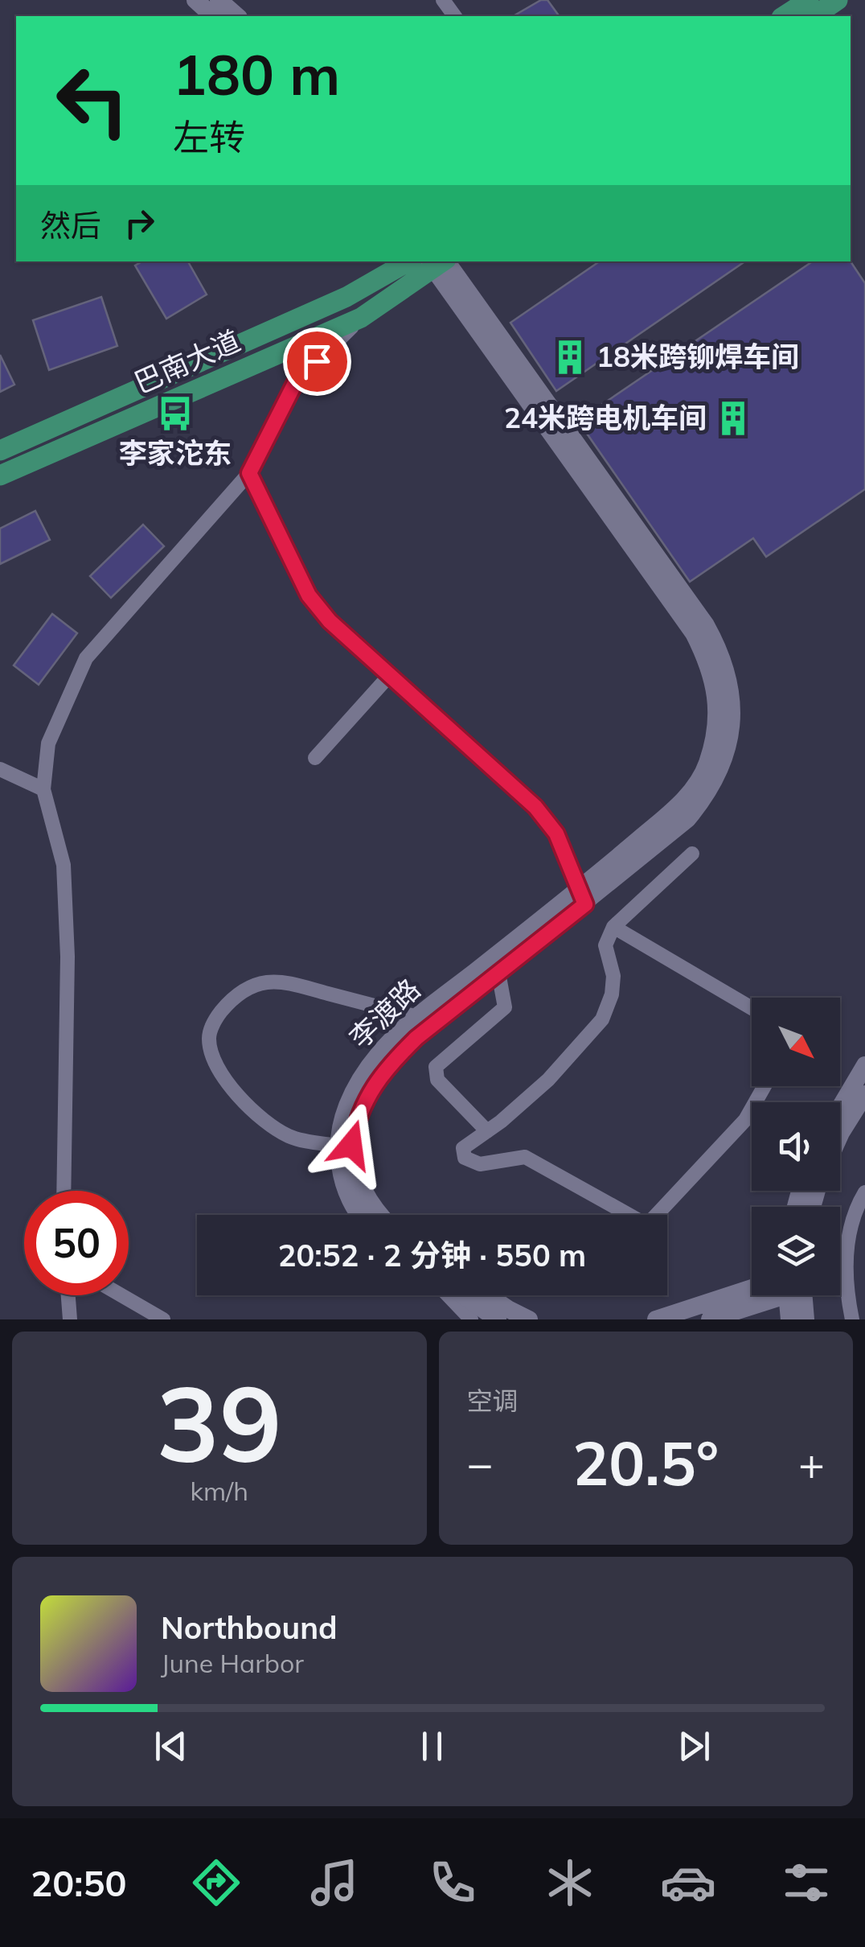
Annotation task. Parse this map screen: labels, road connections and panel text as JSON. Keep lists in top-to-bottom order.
{
  "streets": {
    "main road": ["巴南大道", "李渡路"]
  },
  "places": {
    "building": ["18米跨铆焊车间", "24米跨电机车间"],
    "bus stop": ["李家沱东"]
  },
  "north": "bottom right",
  "page": {
    "turn": ["180 m", "左转"],
    "then": "然后",
    "limit": "50",
    "trip": "20:52 · 2 分钟 · 550 m",
    "tile": [
      ["39", "km/h"],
      "空调"
    ],
    "heat": ["−", "20.5°", "+"],
    "song": ["Northbound", "June Harbor"],
    "tabs": "20:50"
  }
}
